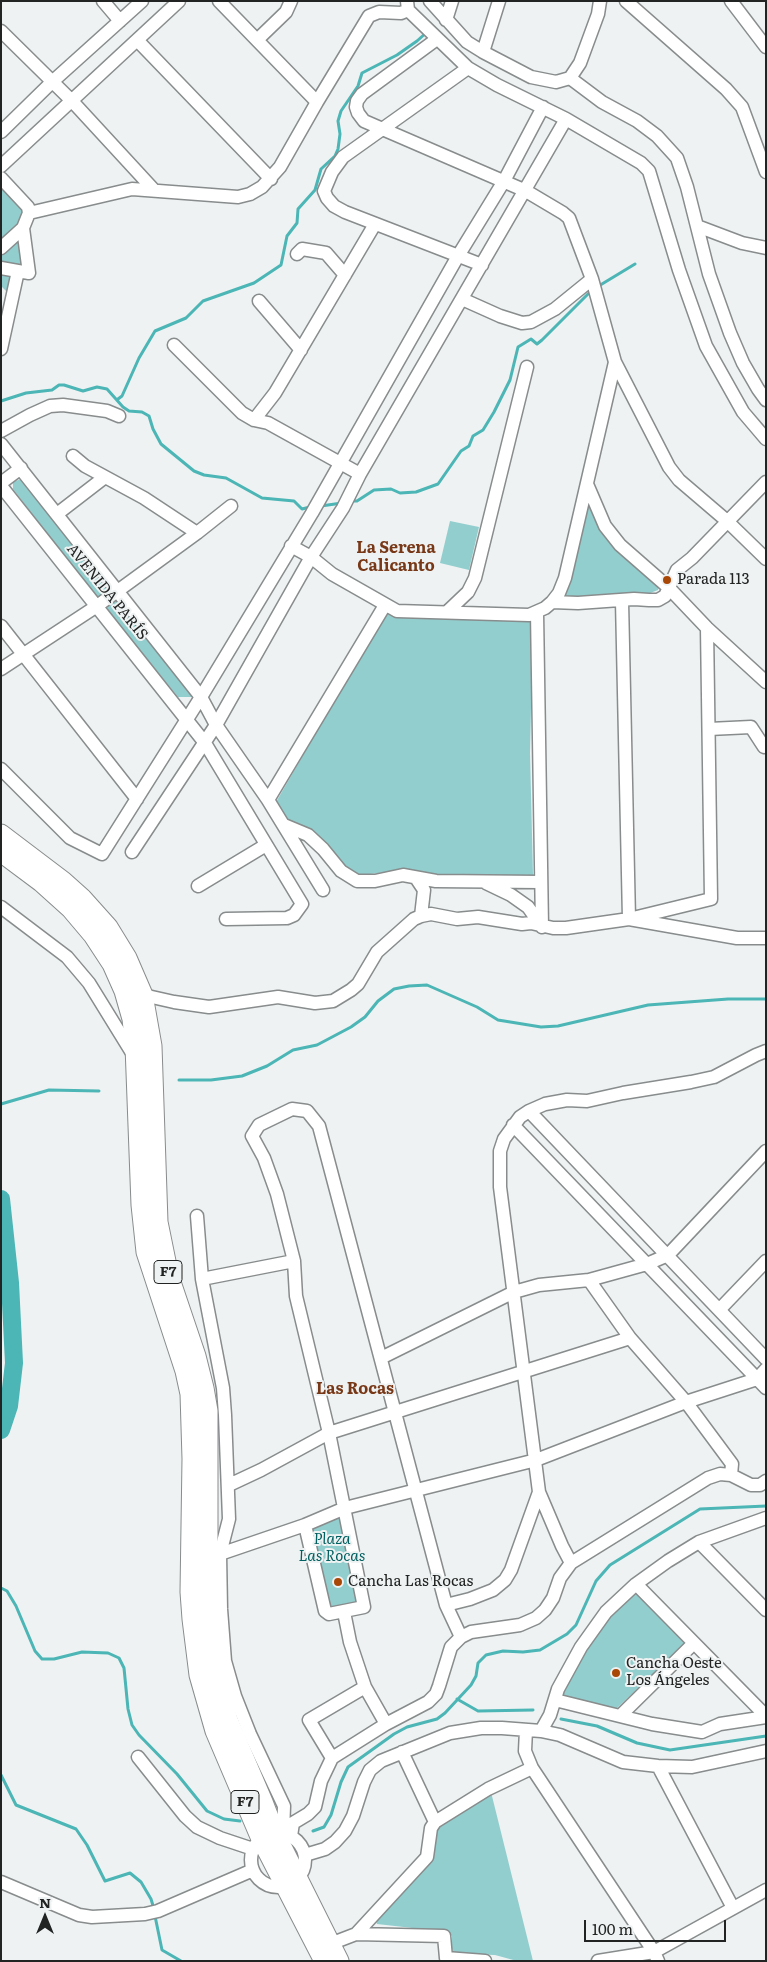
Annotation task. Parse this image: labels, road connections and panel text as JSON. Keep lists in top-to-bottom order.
{
  "streets": {
    "highway": ["F7"],
    "street": ["AVENIDA PARÍS"]
  },
  "districts": ["La Serena Calicanto", "Las Rocas"],
  "parks": ["Plaza Las Rocas"],
  "places": ["Parada 113", "Cancha Las Rocas", "Cancha Oeste Los Ángeles"],
  "scale_bar": "100 m",
  "north": "top"
}
